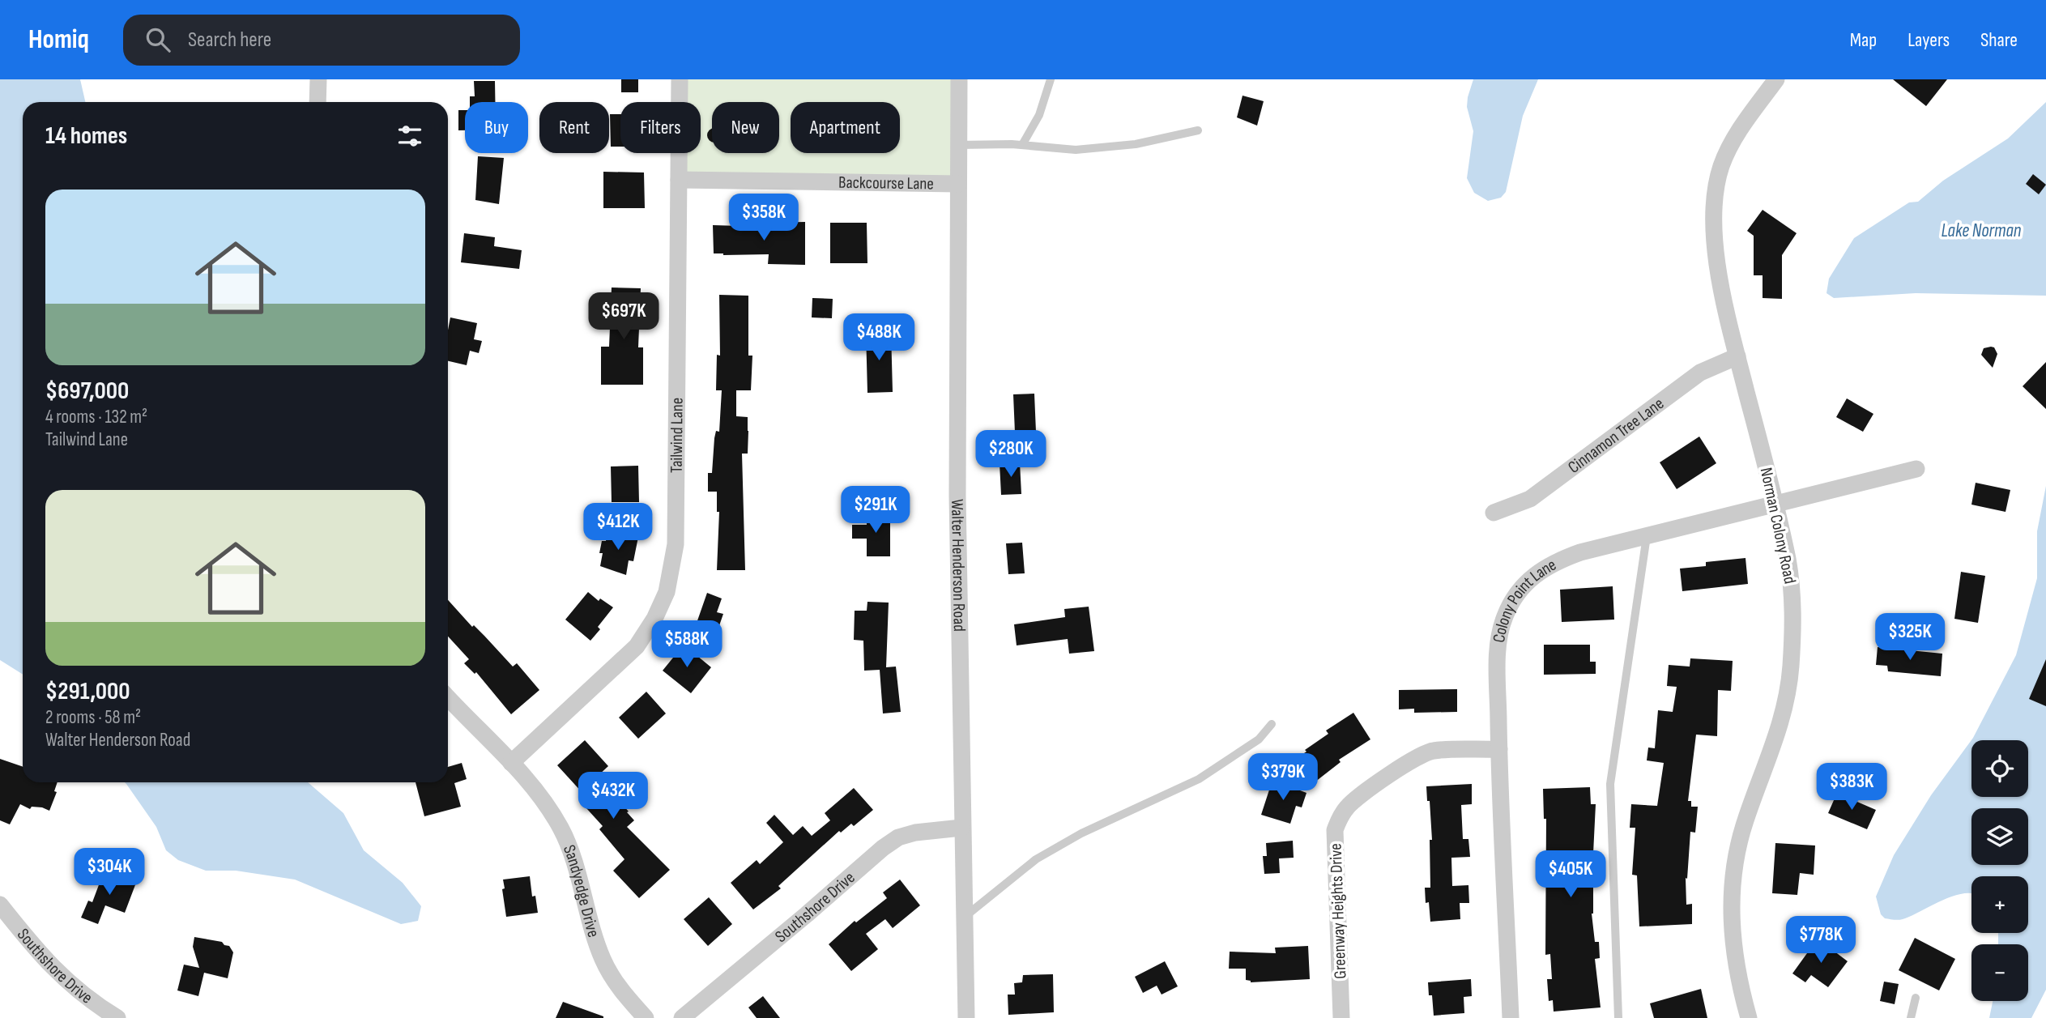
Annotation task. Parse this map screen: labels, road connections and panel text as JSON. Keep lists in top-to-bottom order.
{
  "streets": {
    "street": [
      "Backcourse Lane",
      "Tailwind Lane",
      "Cinnamon Tree Lane",
      "Norman Colony Road",
      "Walter Henderson Road",
      "Colony Point Lane",
      "Sandyedge Drive",
      "Southshore Drive",
      "Greenway Heights Drive"
    ]
  },
  "crossings": [
    ["Backcourse Lane", "Tailwind Lane"],
    ["Backcourse Lane", "Walter Henderson Road"],
    ["Tailwind Lane", "Sandyedge Drive"],
    ["Cinnamon Tree Lane", "Norman Colony Road"],
    ["Norman Colony Road", "Colony Point Lane"],
    ["Walter Henderson Road", "Southshore Drive"],
    ["Colony Point Lane", "Greenway Heights Drive"]
  ],
  "water": ["Lake Norman"],
  "page": {
    "header": "Homiq",
    "search": "Search here",
    "nav": ["Map", "Layers", "Share"],
    "chip": [
      "Buy",
      "Rent",
      "Filters",
      "New",
      "Apartment"
    ],
    "heading": "14 homes",
    "list": [
      {
        "name": "$697,000",
        "note": "4 rooms · 132 m² · Tailwind Lane"
      },
      {
        "name": "$291,000",
        "note": "2 rooms · 58 m² · Walter Henderson Road"
      }
    ],
    "price": [
      "$358K",
      "$697K",
      "$488K",
      "$280K",
      "$291K",
      "$412K",
      "$325K",
      "$588K",
      "$379K",
      "$383K",
      "$432K",
      "$304K",
      "$405K",
      "$778K"
    ],
    "map_buttons": ["+", "−"]
  }
}
